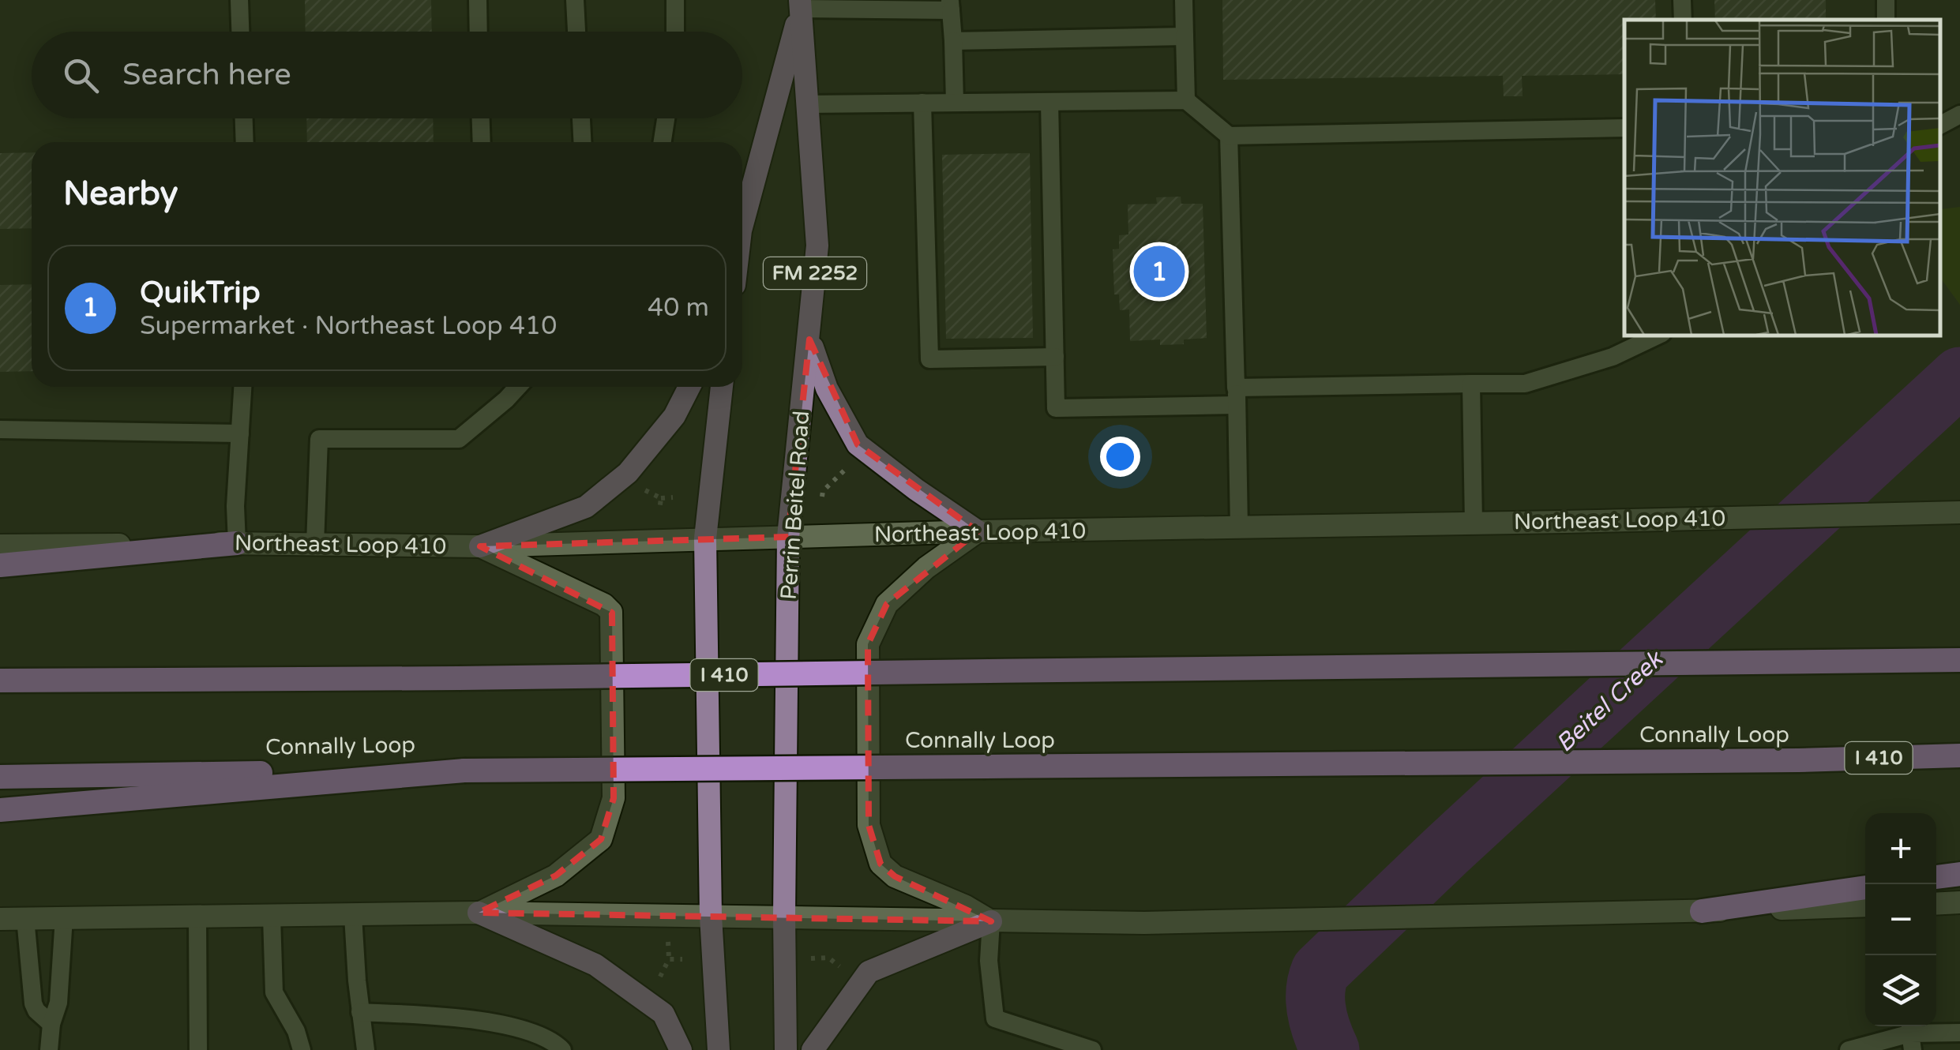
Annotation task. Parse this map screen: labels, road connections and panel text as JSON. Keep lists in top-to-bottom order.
{
  "streets": {
    "highway": ["I 410", "Connally Loop"],
    "main road": ["FM 2252", "Perrin Beitel Road", "Northeast Loop 410"]
  },
  "crossings": [
    ["FM 2252", "Perrin Beitel Road"],
    ["Perrin Beitel Road", "Northeast Loop 410"]
  ],
  "water": ["Beitel Creek"],
  "page": {
    "search": "Search here",
    "heading": "Nearby",
    "pins": "1",
    "list": [
      {
        "mark": "1",
        "name": "QuikTrip",
        "note": "Supermarket · Northeast Loop 410",
        "value": "40 m"
      }
    ],
    "map_buttons": ["+", "−"]
  }
}
